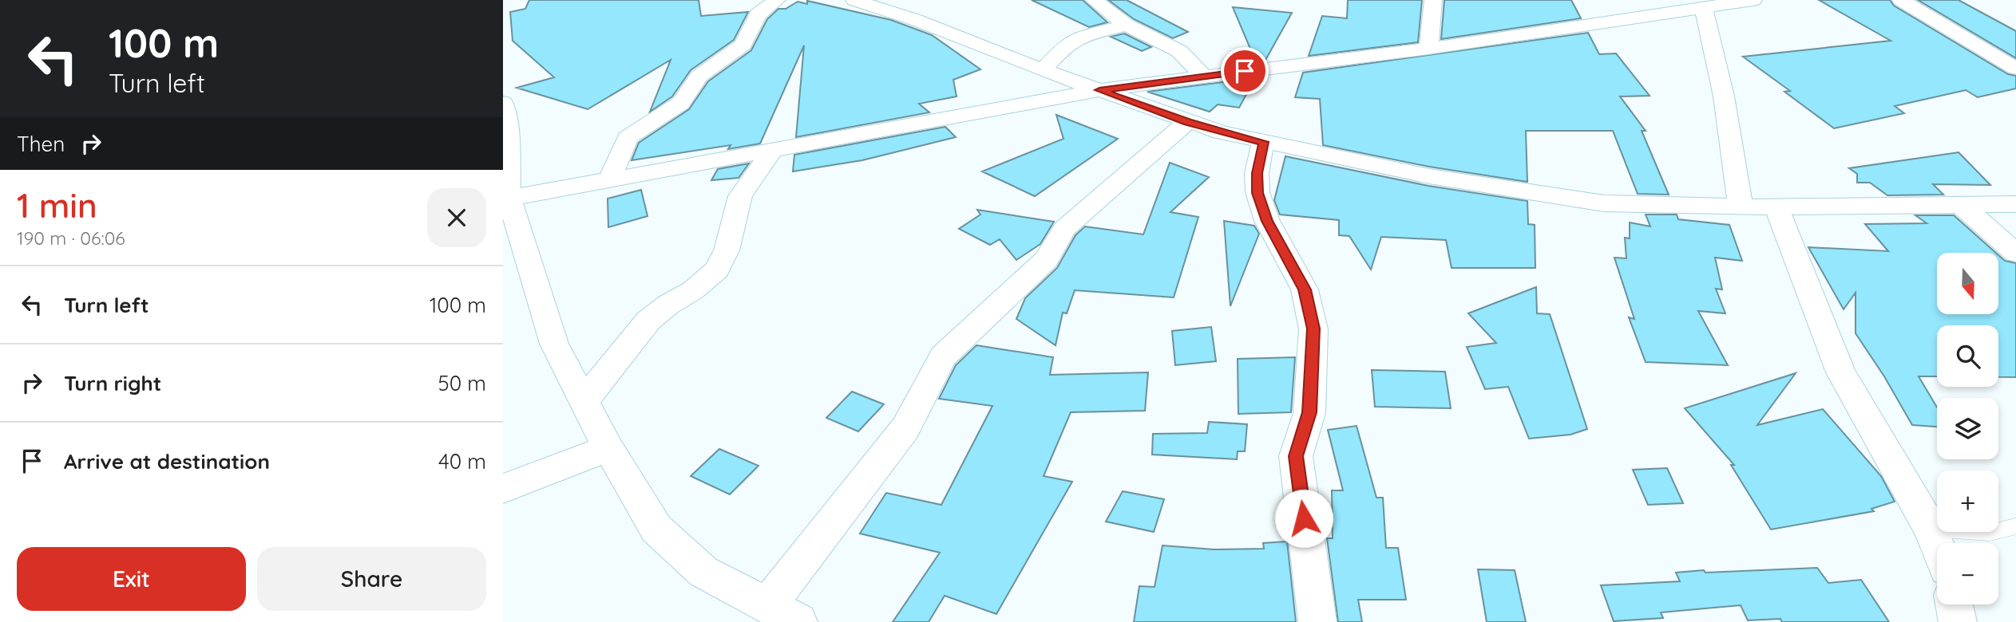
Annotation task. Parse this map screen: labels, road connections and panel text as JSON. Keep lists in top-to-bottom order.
{
  "north": "bottom",
  "page": {
    "turn": ["100 m", "Turn left"],
    "then": "Then",
    "heading": ["1 min", "190 m · 06:06"],
    "map_buttons": ["+", "−"],
    "list": [
      {
        "name": "Turn left",
        "value": "100 m"
      },
      {
        "name": "Turn right",
        "value": "50 m"
      },
      {
        "name": "Arrive at destination",
        "value": "40 m"
      }
    ],
    "buttons": ["Exit", "Share"]
  }
}
